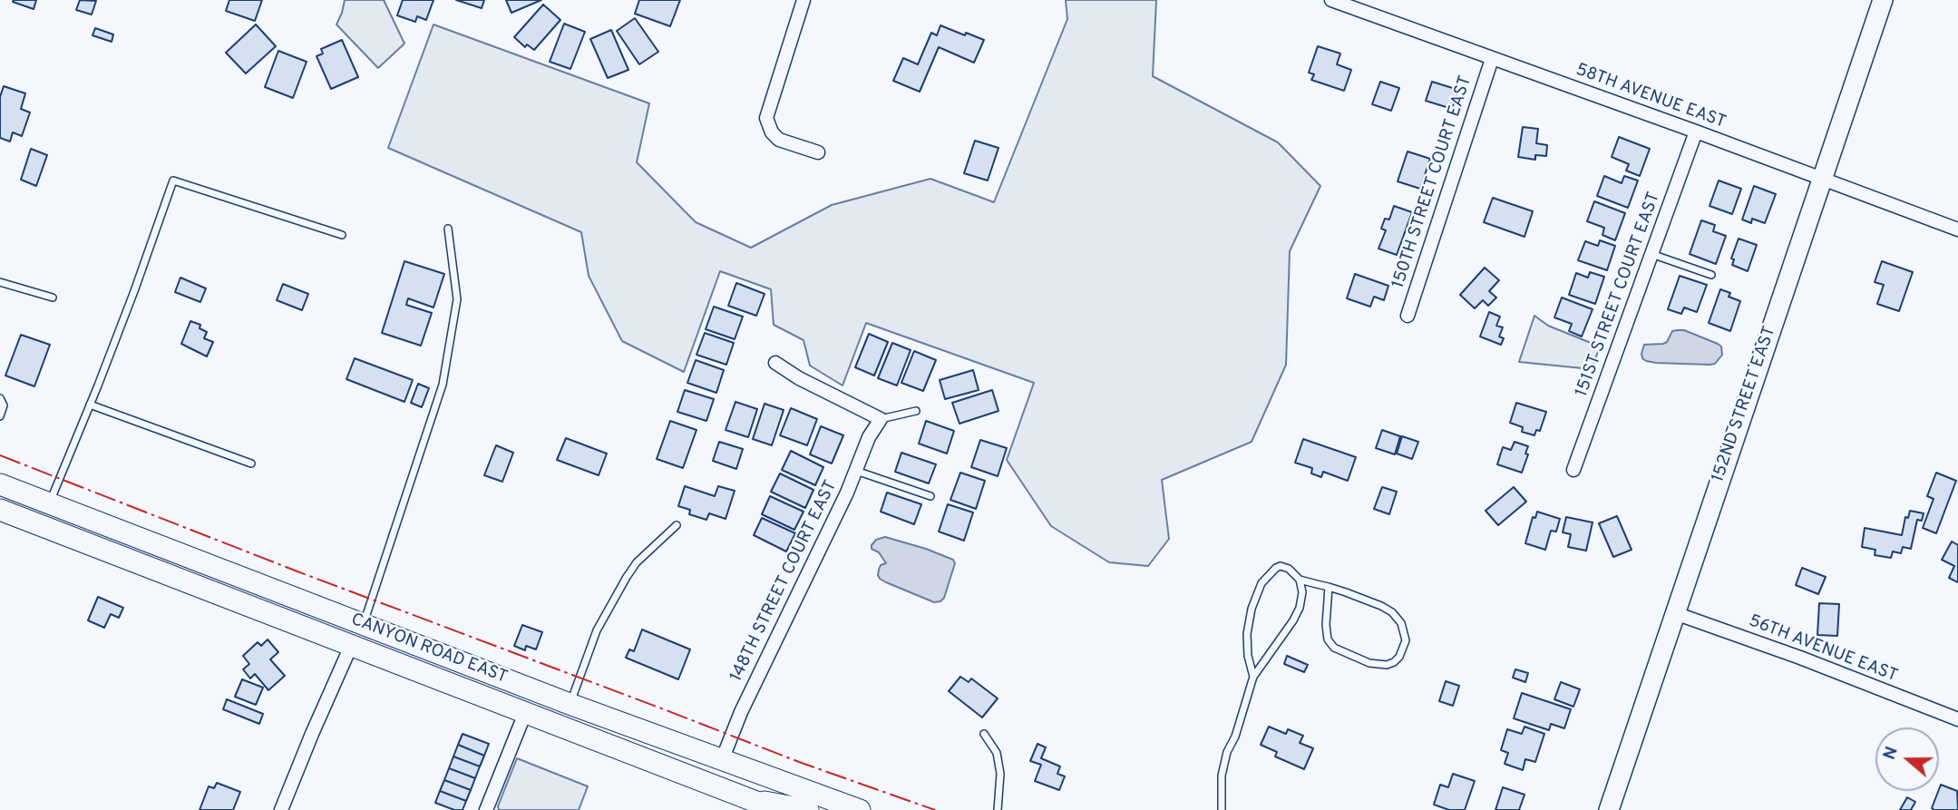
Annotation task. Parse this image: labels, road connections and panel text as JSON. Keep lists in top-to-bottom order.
{
  "streets": {
    "main road": ["CANYON ROAD EAST"],
    "street": [
      "58TH AVENUE EAST",
      "150TH STREET COURT EAST",
      "151ST STREET COURT EAST",
      "152ND STREET EAST",
      "148TH STREET COURT EAST",
      "56TH AVENUE EAST"
    ]
  },
  "crossings": [
    ["58TH AVENUE EAST", "150TH STREET COURT EAST"],
    ["58TH AVENUE EAST", "151ST STREET COURT EAST"],
    ["58TH AVENUE EAST", "152ND STREET EAST"],
    ["152ND STREET EAST", "56TH AVENUE EAST"],
    ["148TH STREET COURT EAST", "CANYON ROAD EAST"]
  ],
  "north": "left"
}
